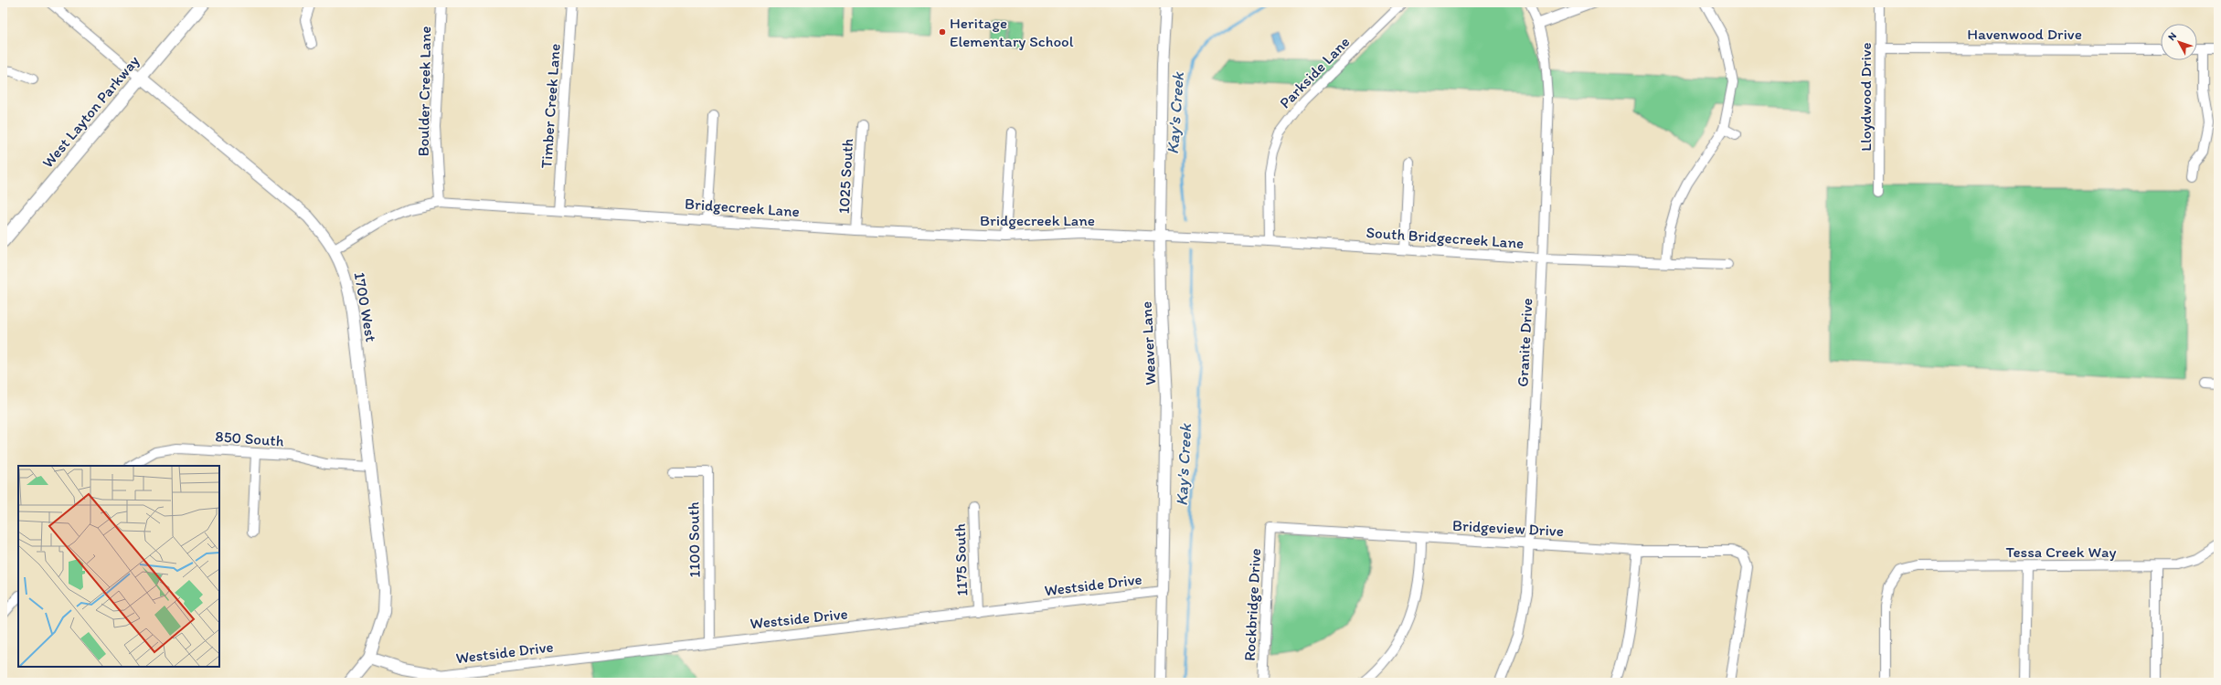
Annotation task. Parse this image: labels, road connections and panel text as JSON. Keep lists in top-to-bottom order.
{
  "streets": {
    "main road": ["West Layton Parkway"],
    "street": [
      "Havenwood Drive",
      "Parkside Lane",
      "Boulder Creek Lane",
      "Lloydwood Drive",
      "Timber Creek Lane",
      "1025 South",
      "Bridgecreek Lane",
      "South Bridgecreek Lane",
      "1700 West",
      "Granite Drive",
      "Weaver Lane",
      "850 South",
      "Bridgeview Drive",
      "1100 South",
      "Tessa Creek Way",
      "1175 South",
      "Westside Drive",
      "Rockbridge Drive"
    ]
  },
  "crossings": [
    ["Havenwood Drive", "Lloydwood Drive"],
    ["Parkside Lane", "South Bridgecreek Lane"],
    ["Boulder Creek Lane", "Bridgecreek Lane"],
    ["Timber Creek Lane", "Bridgecreek Lane"],
    ["West Layton Parkway", "1700 West"],
    ["1025 South", "Bridgecreek Lane"],
    ["Bridgecreek Lane", "South Bridgecreek Lane"],
    ["Bridgecreek Lane", "1700 West"],
    ["Bridgecreek Lane", "Weaver Lane"],
    ["South Bridgecreek Lane", "Granite Drive"],
    ["South Bridgecreek Lane", "Weaver Lane"],
    ["1700 West", "850 South"],
    ["Granite Drive", "Bridgeview Drive"],
    ["Weaver Lane", "Westside Drive"],
    ["Bridgeview Drive", "Rockbridge Drive"],
    ["1100 South", "Westside Drive"],
    ["1175 South", "Westside Drive"]
  ],
  "water": ["Kay's Creek"],
  "places": ["Heritage Elementary School"],
  "north": "top left"
}
